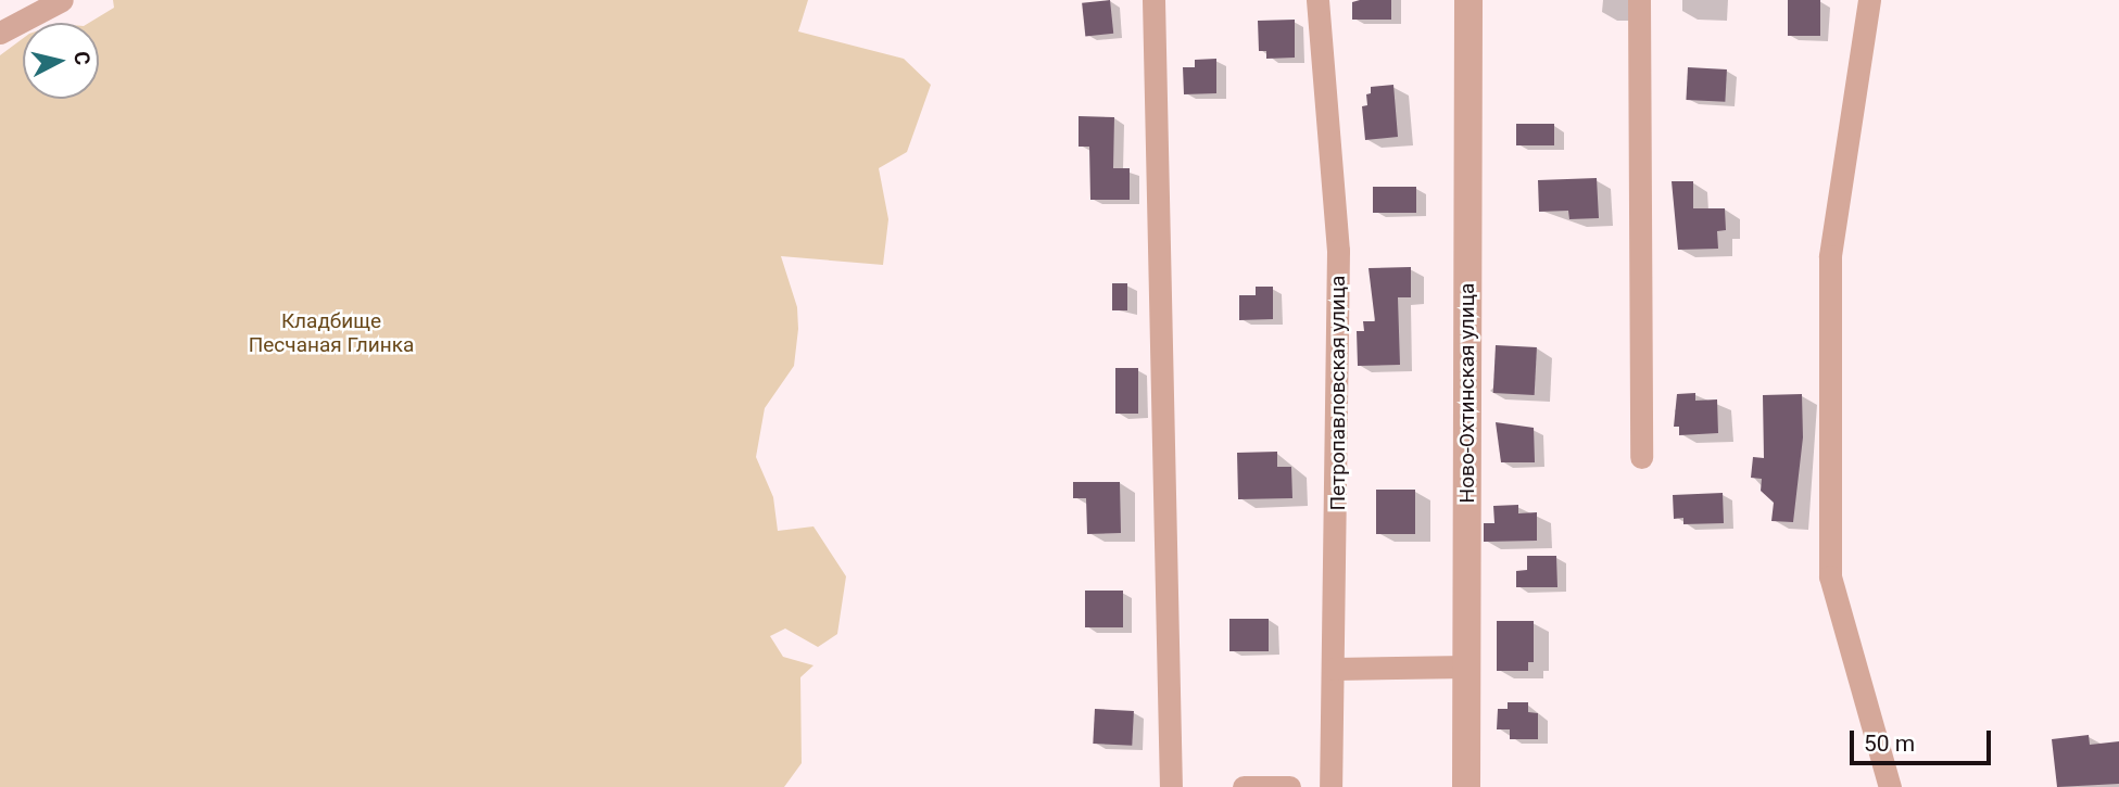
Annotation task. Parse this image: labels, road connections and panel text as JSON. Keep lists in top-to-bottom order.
{
  "streets": {
    "street": ["Петропавловская улица", "Ново-Охтинская улица"]
  },
  "parks": ["Кладбище Песчаная Глинка"],
  "scale_bar": "50 m",
  "north": "right"
}
